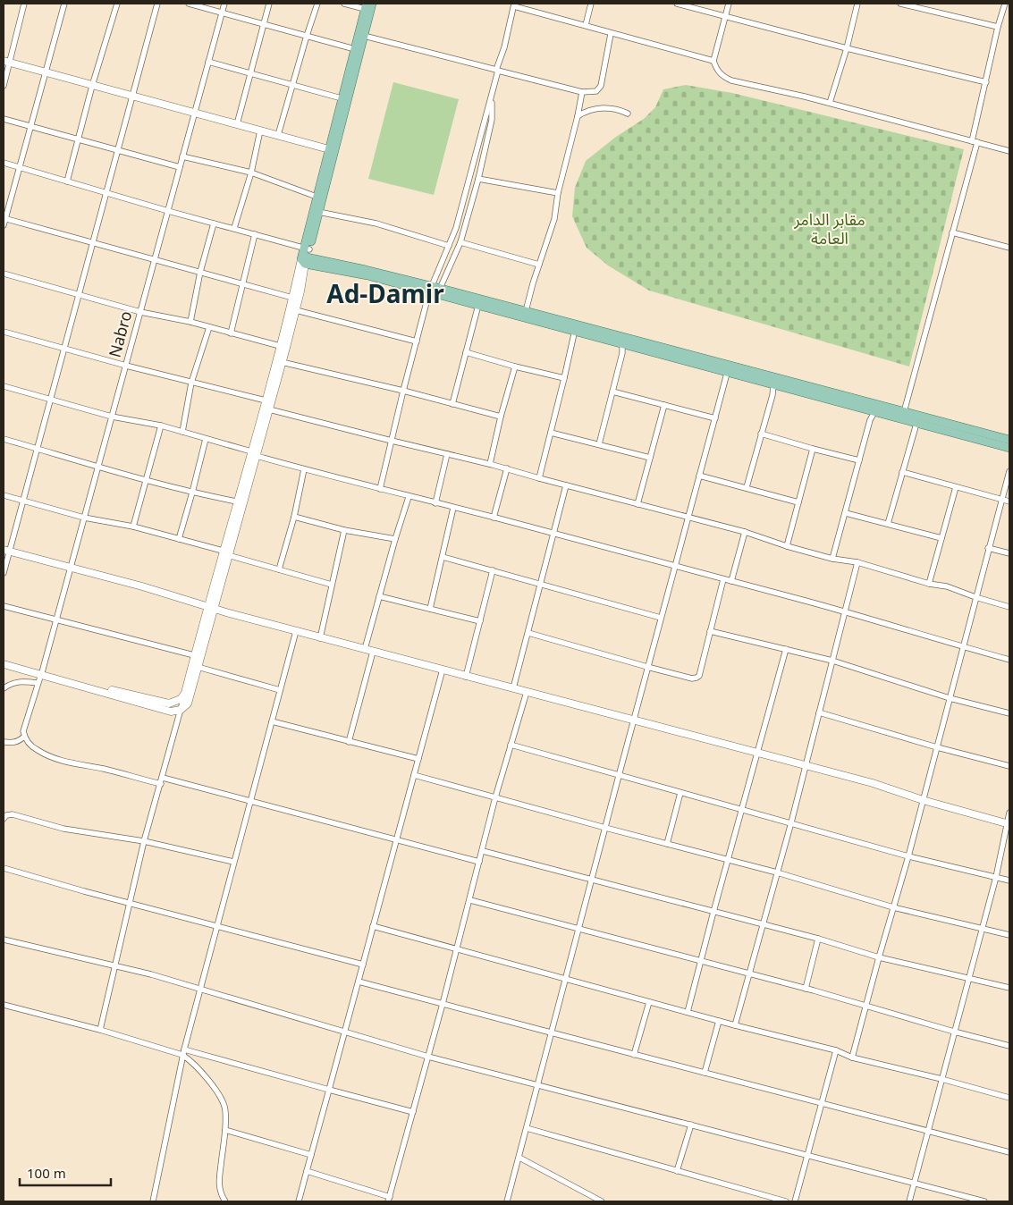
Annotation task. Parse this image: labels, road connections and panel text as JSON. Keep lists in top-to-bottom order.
{
  "streets": {
    "street": ["Nabro"]
  },
  "districts": ["Ad-Damir"],
  "parks": ["مقابر الدامر العامة"],
  "scale_bar": "100 m"
}
